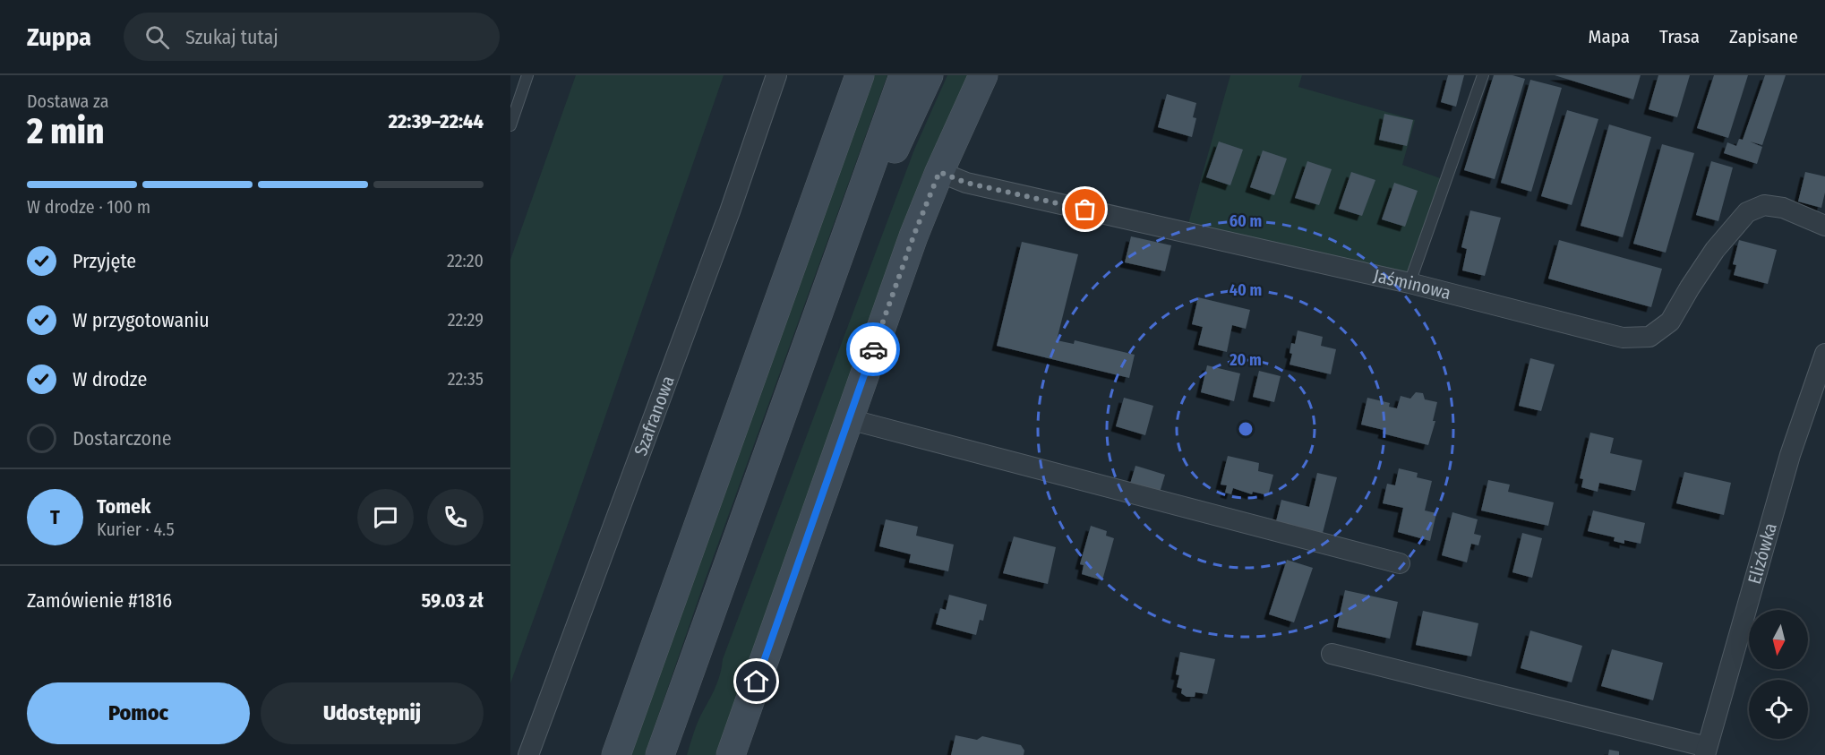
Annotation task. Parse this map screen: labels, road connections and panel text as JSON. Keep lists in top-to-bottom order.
{
  "streets": {
    "street": ["Jaśminowa", "Szafranowa", "Elizówka"]
  },
  "north": "bottom",
  "page": {
    "header": "Zuppa",
    "search": "Szukaj tutaj",
    "nav": ["Mapa", "Trasa", "Zapisane"],
    "heading": ["2 min", "Dostawa za", "22:39–22:44"],
    "panel": [
      "Tomek",
      "Kurier · 4.5",
      "Zamówienie #1816",
      "59.03 zł"
    ],
    "bar": "W drodze · 100 m",
    "list": [
      ["Przyjęte", "22:20"],
      ["W przygotowaniu", "22:29"],
      ["W drodze", "22:35"],
      "Dostarczone"
    ],
    "round": "T",
    "buttons": ["Pomoc", "Udostępnij"]
  },
  "rings": ["60 m", "40 m", "20 m"]
}
